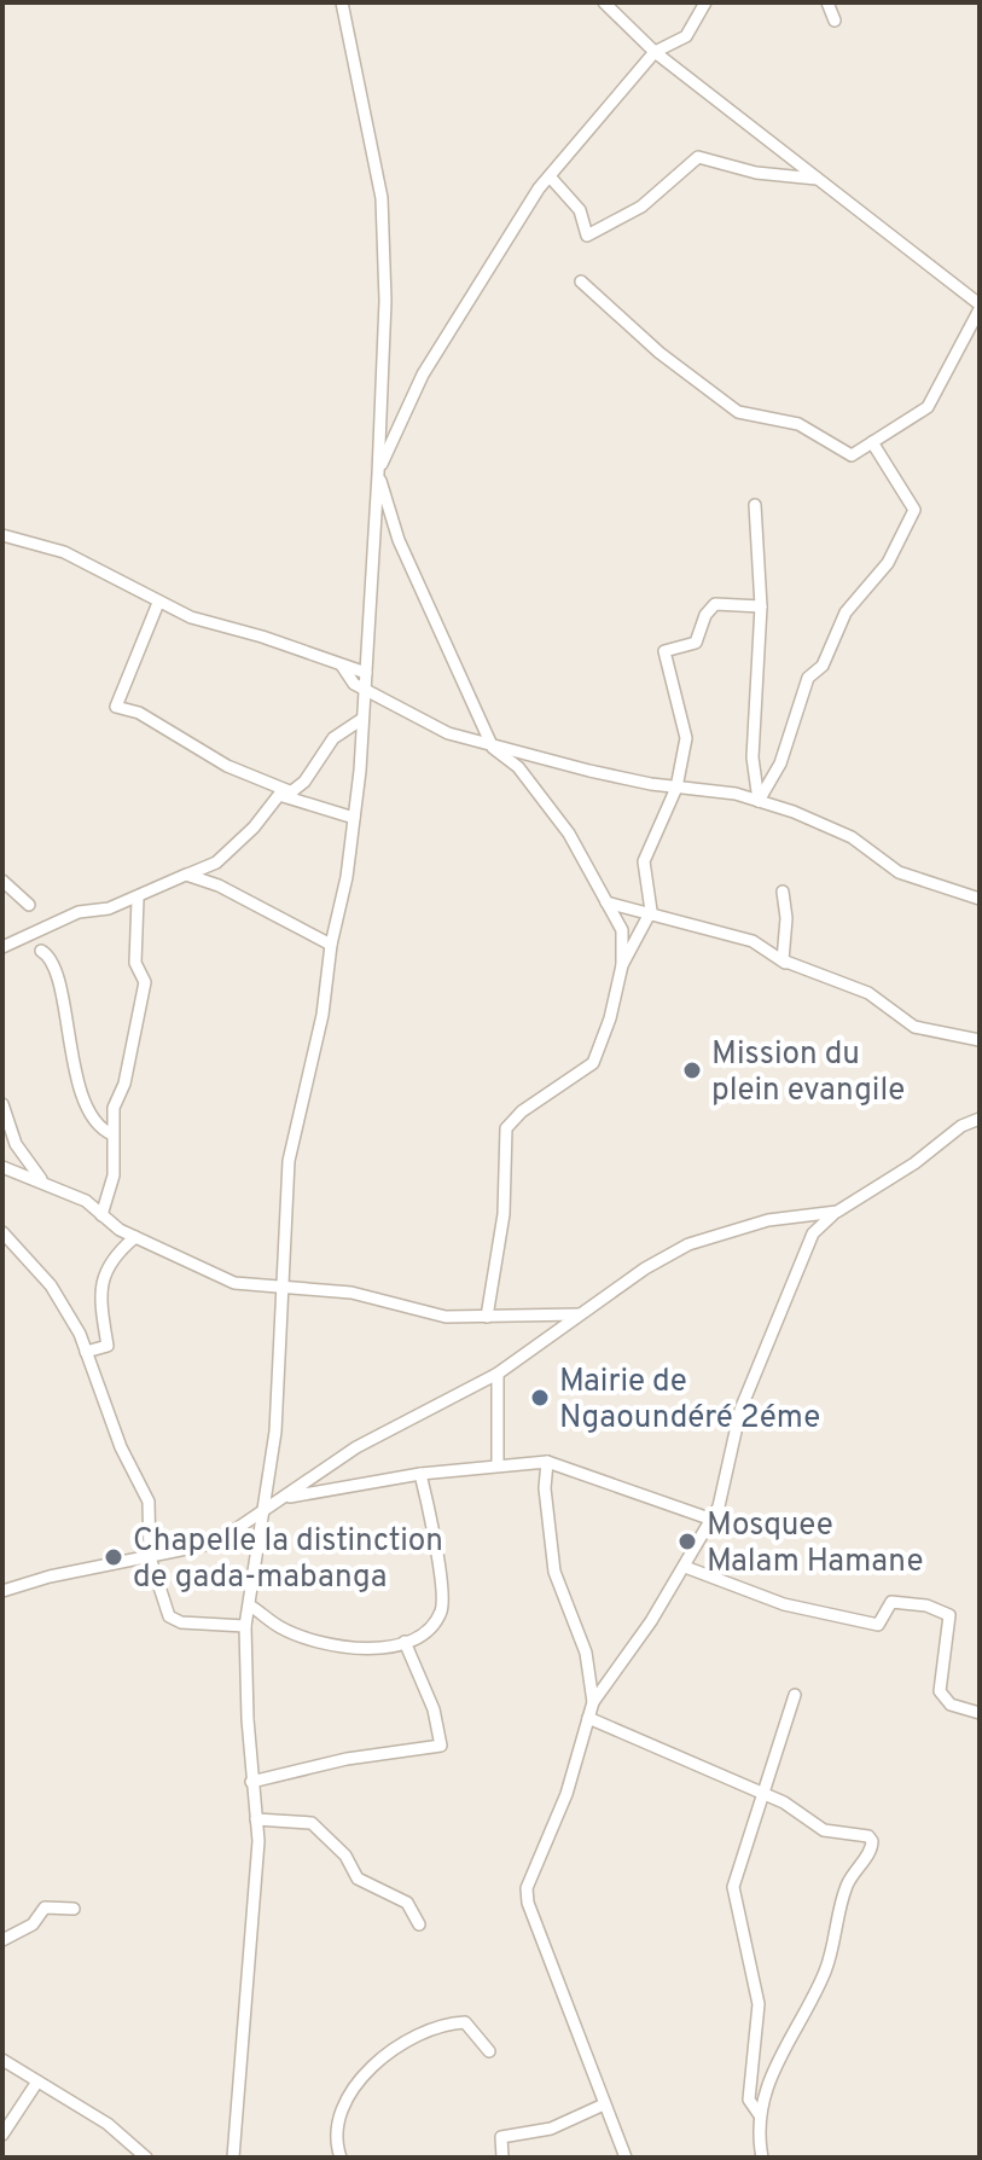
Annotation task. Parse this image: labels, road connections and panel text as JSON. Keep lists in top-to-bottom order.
{
  "places": [
    "Mission du plein evangile",
    "Mairie de Ngaoundéré 2éme",
    "Mosquee Malam Hamane",
    "Chapelle la distinction de gada-mabanga"
  ]
}
